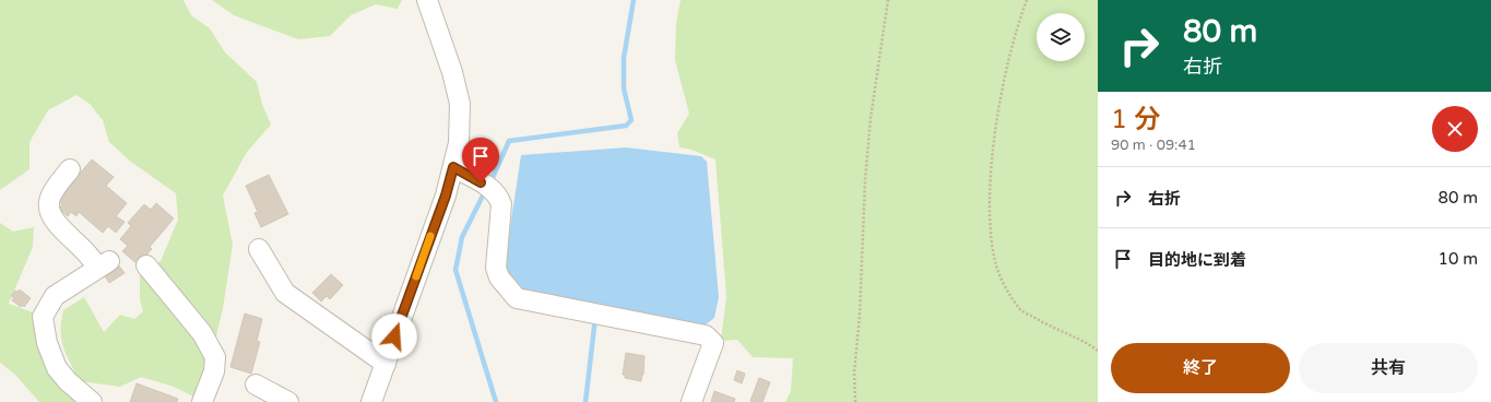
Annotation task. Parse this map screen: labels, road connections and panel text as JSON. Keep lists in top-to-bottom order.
{
  "page": {
    "turn": ["80 m", "右折"],
    "heading": ["1 分", "90 m · 09:41"],
    "list": [
      {
        "name": "右折",
        "value": "80 m"
      },
      {
        "name": "目的地に到着",
        "value": "10 m"
      }
    ],
    "buttons": ["終了", "共有"]
  }
}
